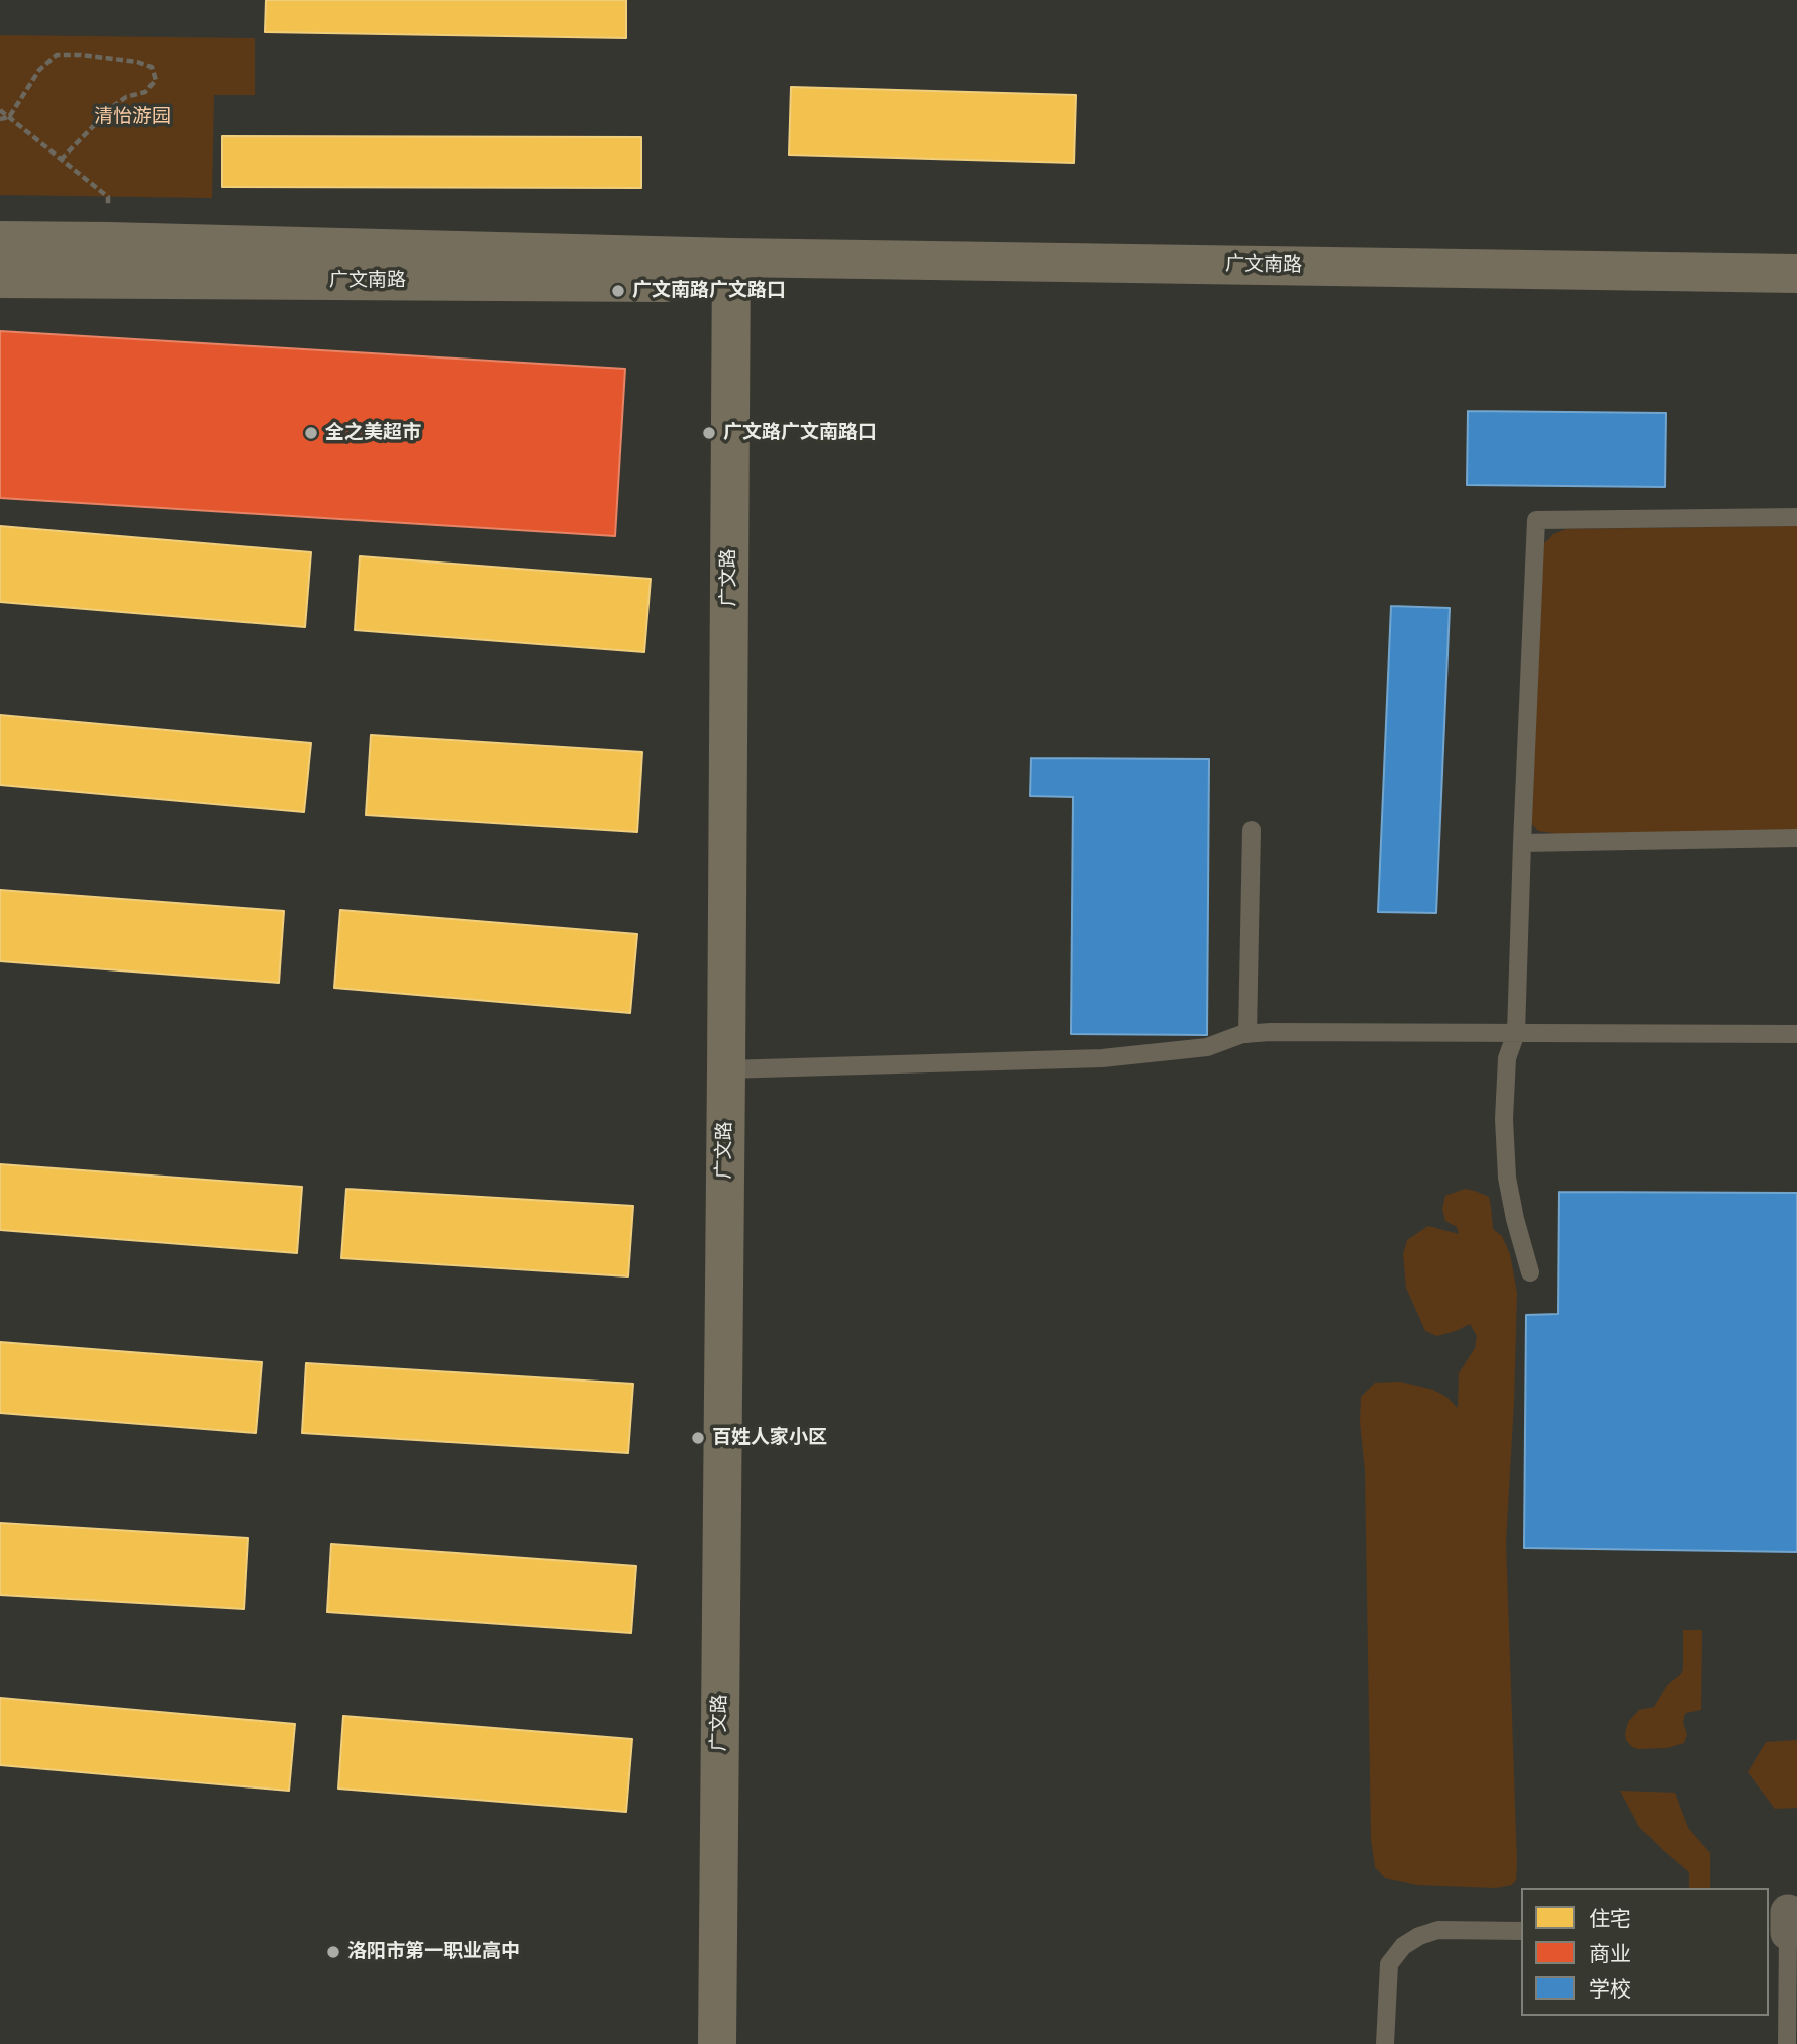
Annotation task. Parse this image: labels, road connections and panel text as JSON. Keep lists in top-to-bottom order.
{
  "streets": {
    "street": ["广文南路", "广文路"]
  },
  "crossings": [
    ["广文南路", "广文路"]
  ],
  "parks": ["清怡游园"],
  "places": [
    "广文南路广文路口",
    "全之美超市",
    "广文路广文南路口",
    "百姓人家小区",
    "洛阳市第一职业高中"
  ],
  "legend": ["住宅", "商业", "学校"]
}
